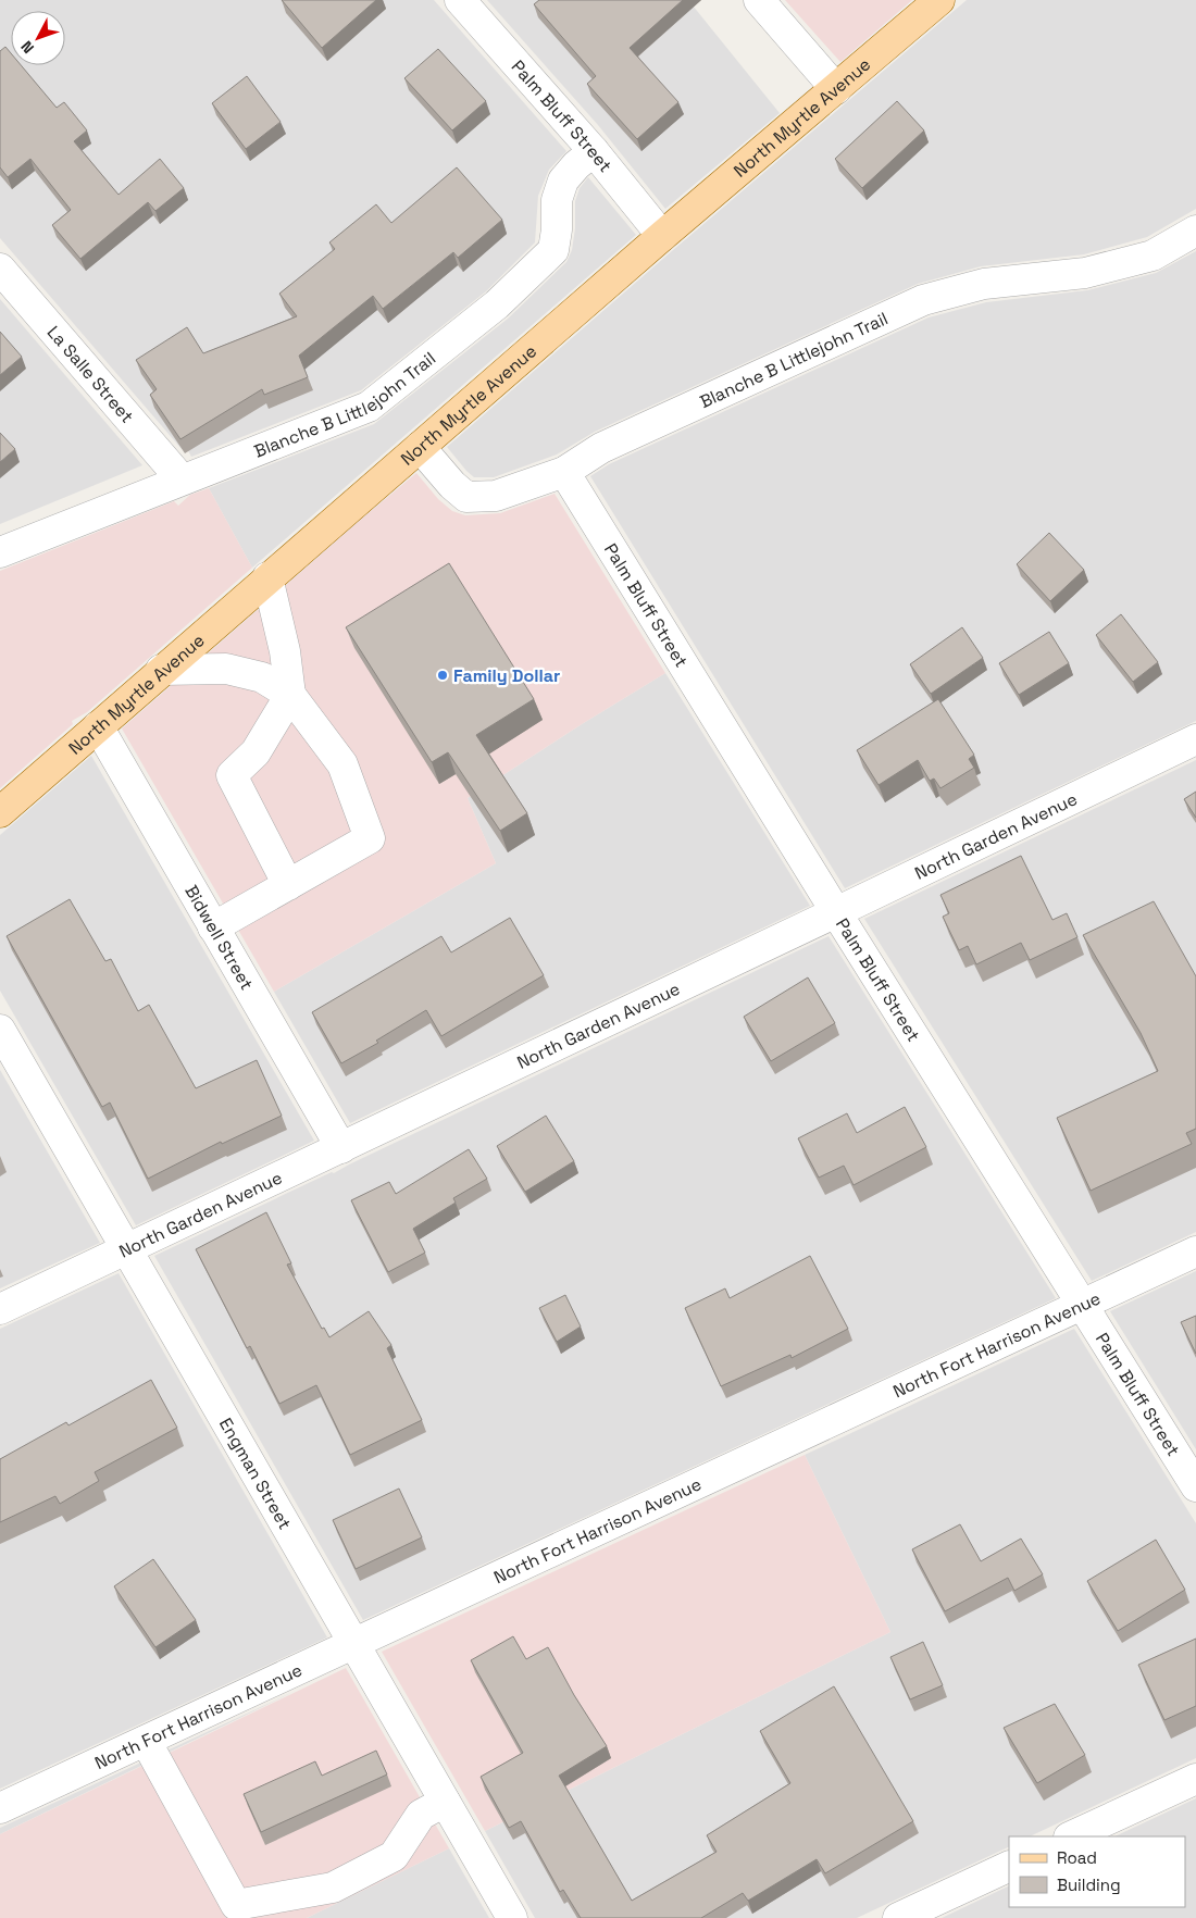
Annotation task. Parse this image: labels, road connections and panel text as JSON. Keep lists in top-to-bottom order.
{
  "streets": {
    "main road": ["North Myrtle Avenue"],
    "street": [
      "Palm Bluff Street",
      "Blanche B Littlejohn Trail",
      "La Salle Street",
      "North Garden Avenue",
      "Bidwell Street",
      "North Fort Harrison Avenue",
      "Engman Street"
    ]
  },
  "crossings": [
    ["Palm Bluff Street", "North Myrtle Avenue"],
    ["Palm Bluff Street", "Blanche B Littlejohn Trail"],
    ["Palm Bluff Street", "North Garden Avenue"],
    ["Palm Bluff Street", "North Fort Harrison Avenue"],
    ["North Myrtle Avenue", "Blanche B Littlejohn Trail"],
    ["North Myrtle Avenue", "Bidwell Street"],
    ["Blanche B Littlejohn Trail", "La Salle Street"],
    ["North Garden Avenue", "Bidwell Street"],
    ["North Garden Avenue", "Engman Street"],
    ["North Fort Harrison Avenue", "Engman Street"]
  ],
  "places": ["Family Dollar"],
  "legend": ["Road", "Building"],
  "north": "bottom left"
}
